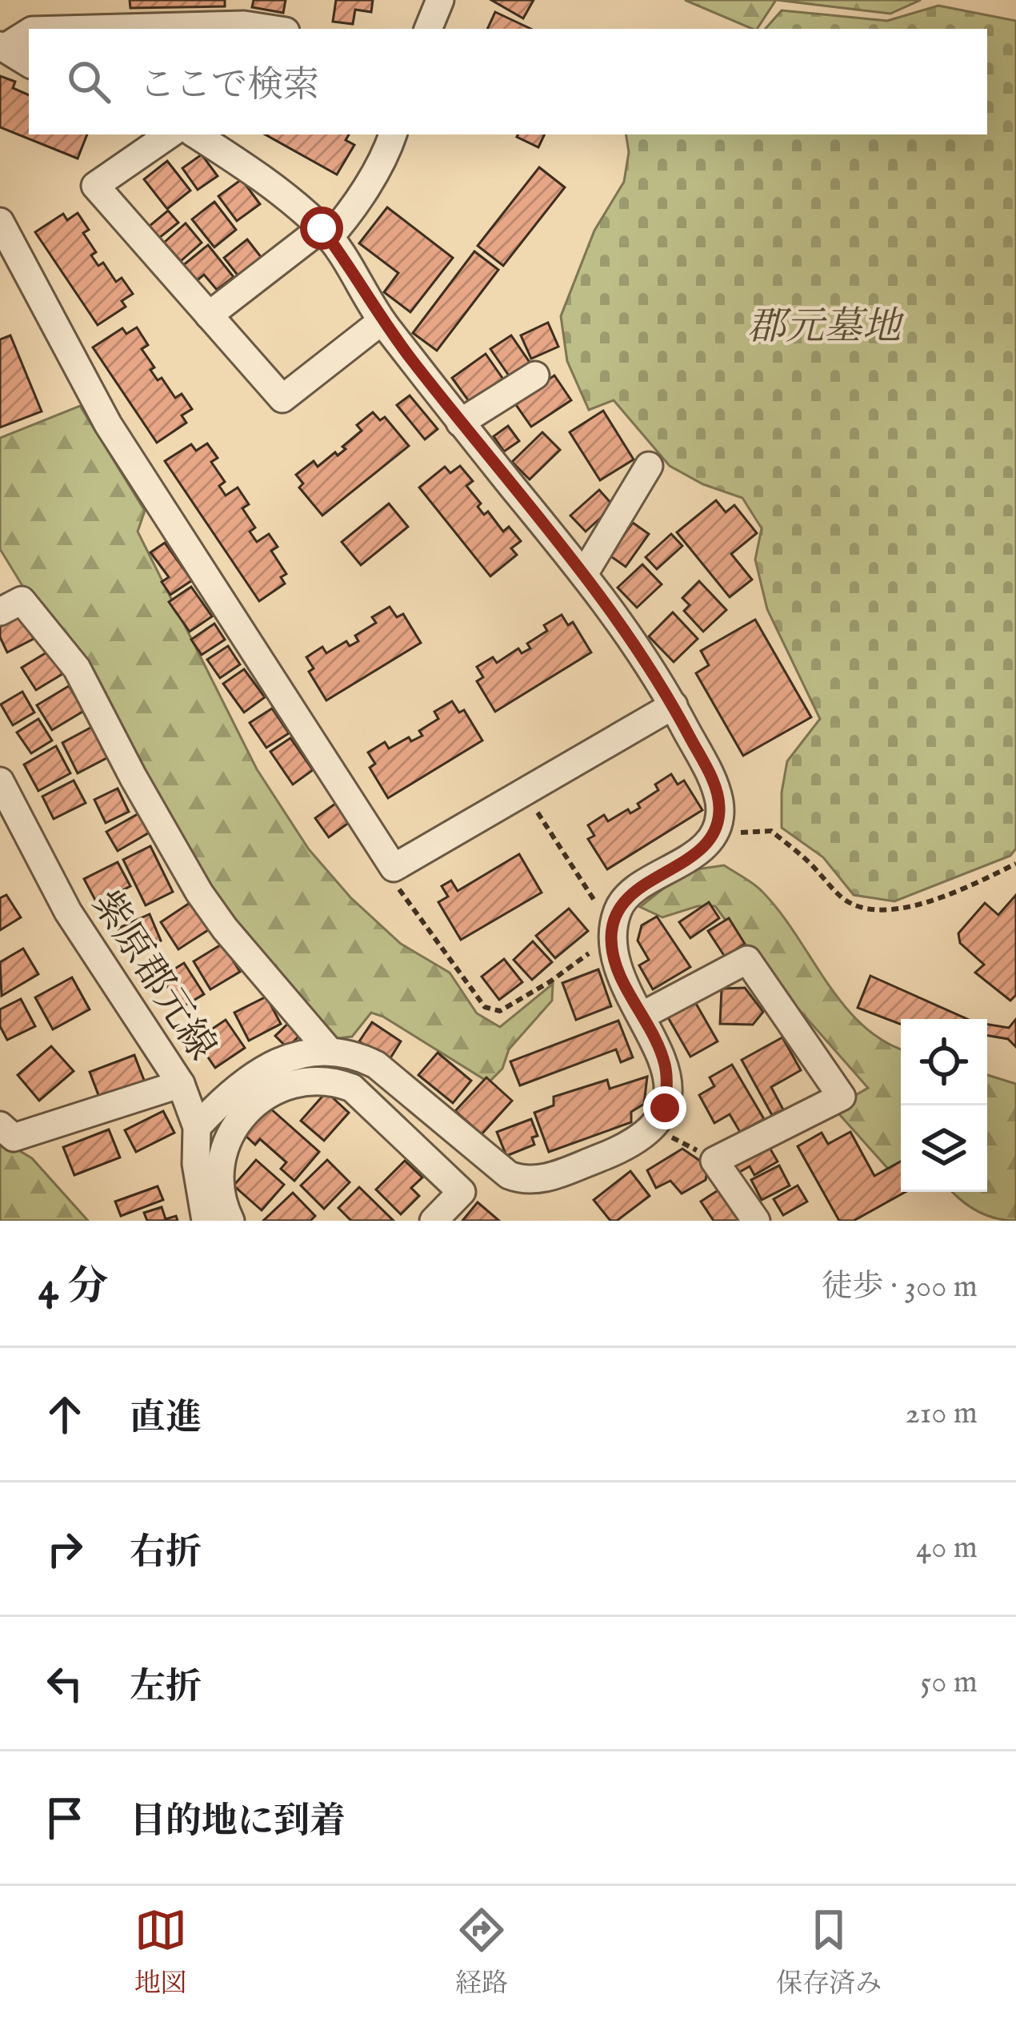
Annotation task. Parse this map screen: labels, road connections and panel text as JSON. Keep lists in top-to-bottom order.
{
  "streets": {
    "street": ["紫原郡元線"]
  },
  "parks": ["郡元墓地"],
  "page": {
    "search": "ここで検索",
    "heading": ["4 分", "徒歩 · 300 m"],
    "list": [
      ["直進", "210 m"],
      ["右折", "40 m"],
      ["左折", "50 m"],
      "目的地に到着"
    ],
    "nav": ["地図", "経路", "保存済み"]
  }
}
